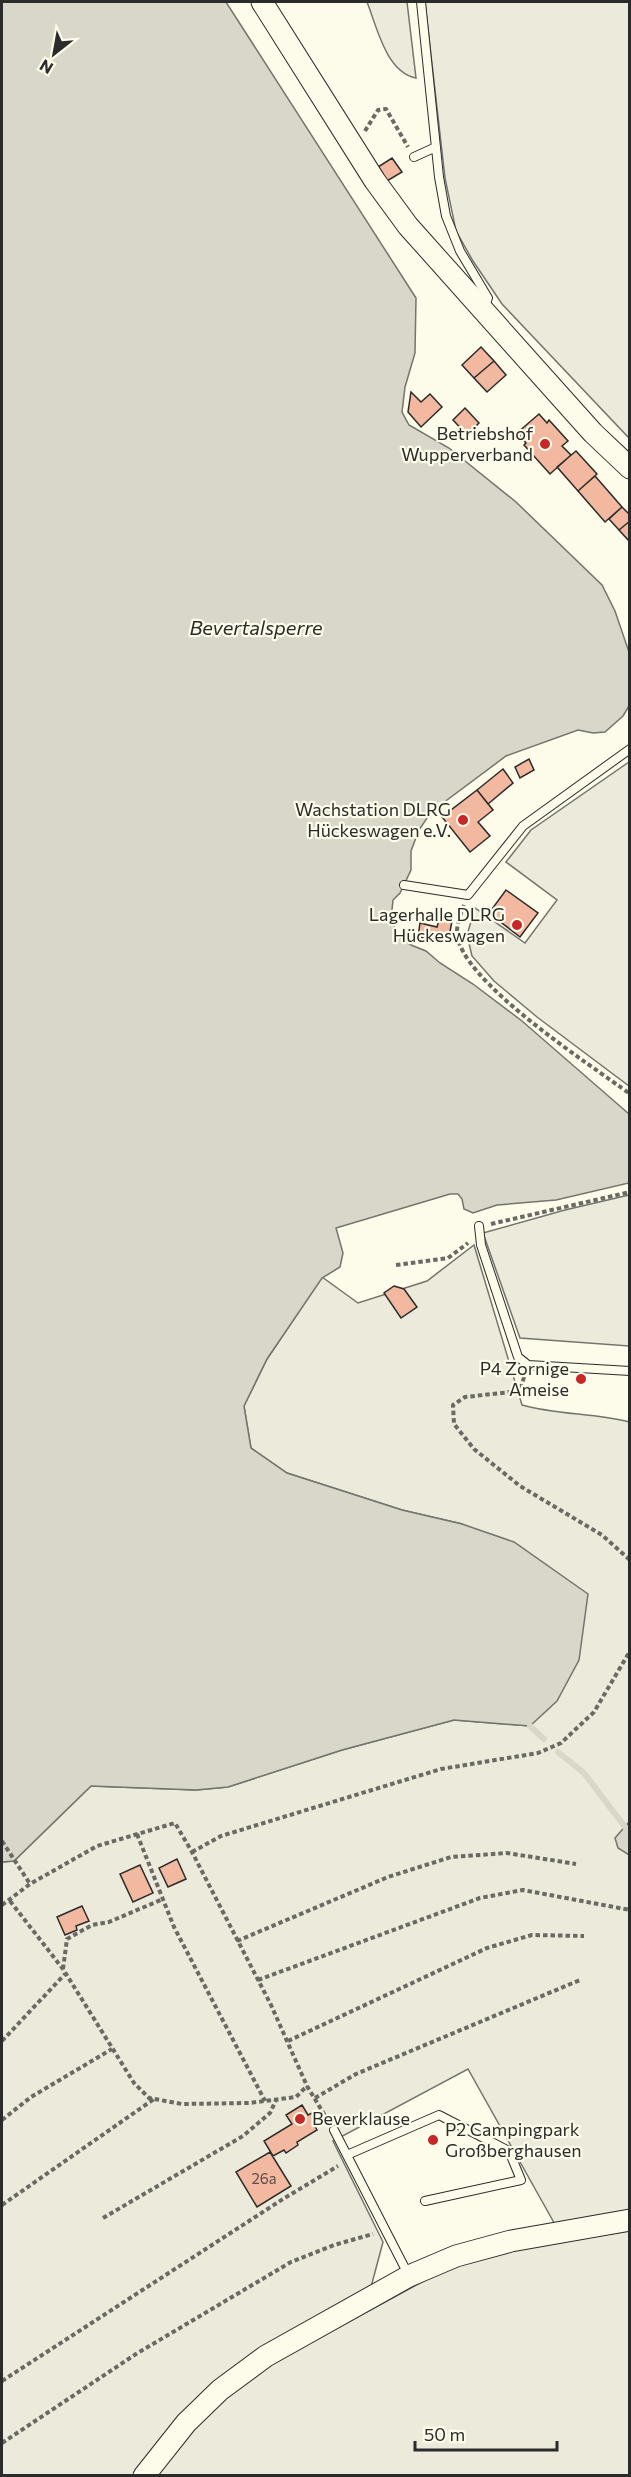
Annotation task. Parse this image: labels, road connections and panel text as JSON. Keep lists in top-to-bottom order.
{
  "water": ["Bevertalsperre"],
  "places": [
    "Betriebshof Wupperverband",
    "Wachstation DLRG Hückeswagen e.V.",
    "Lagerhalle DLRG Hückeswagen",
    "P4 Zornige Ameise",
    "Beverklause",
    "P2 Campingpark Großberghausen"
  ],
  "house_numbers": ["26a"],
  "scale_bar": "50 m",
  "north": "bottom left"
}
